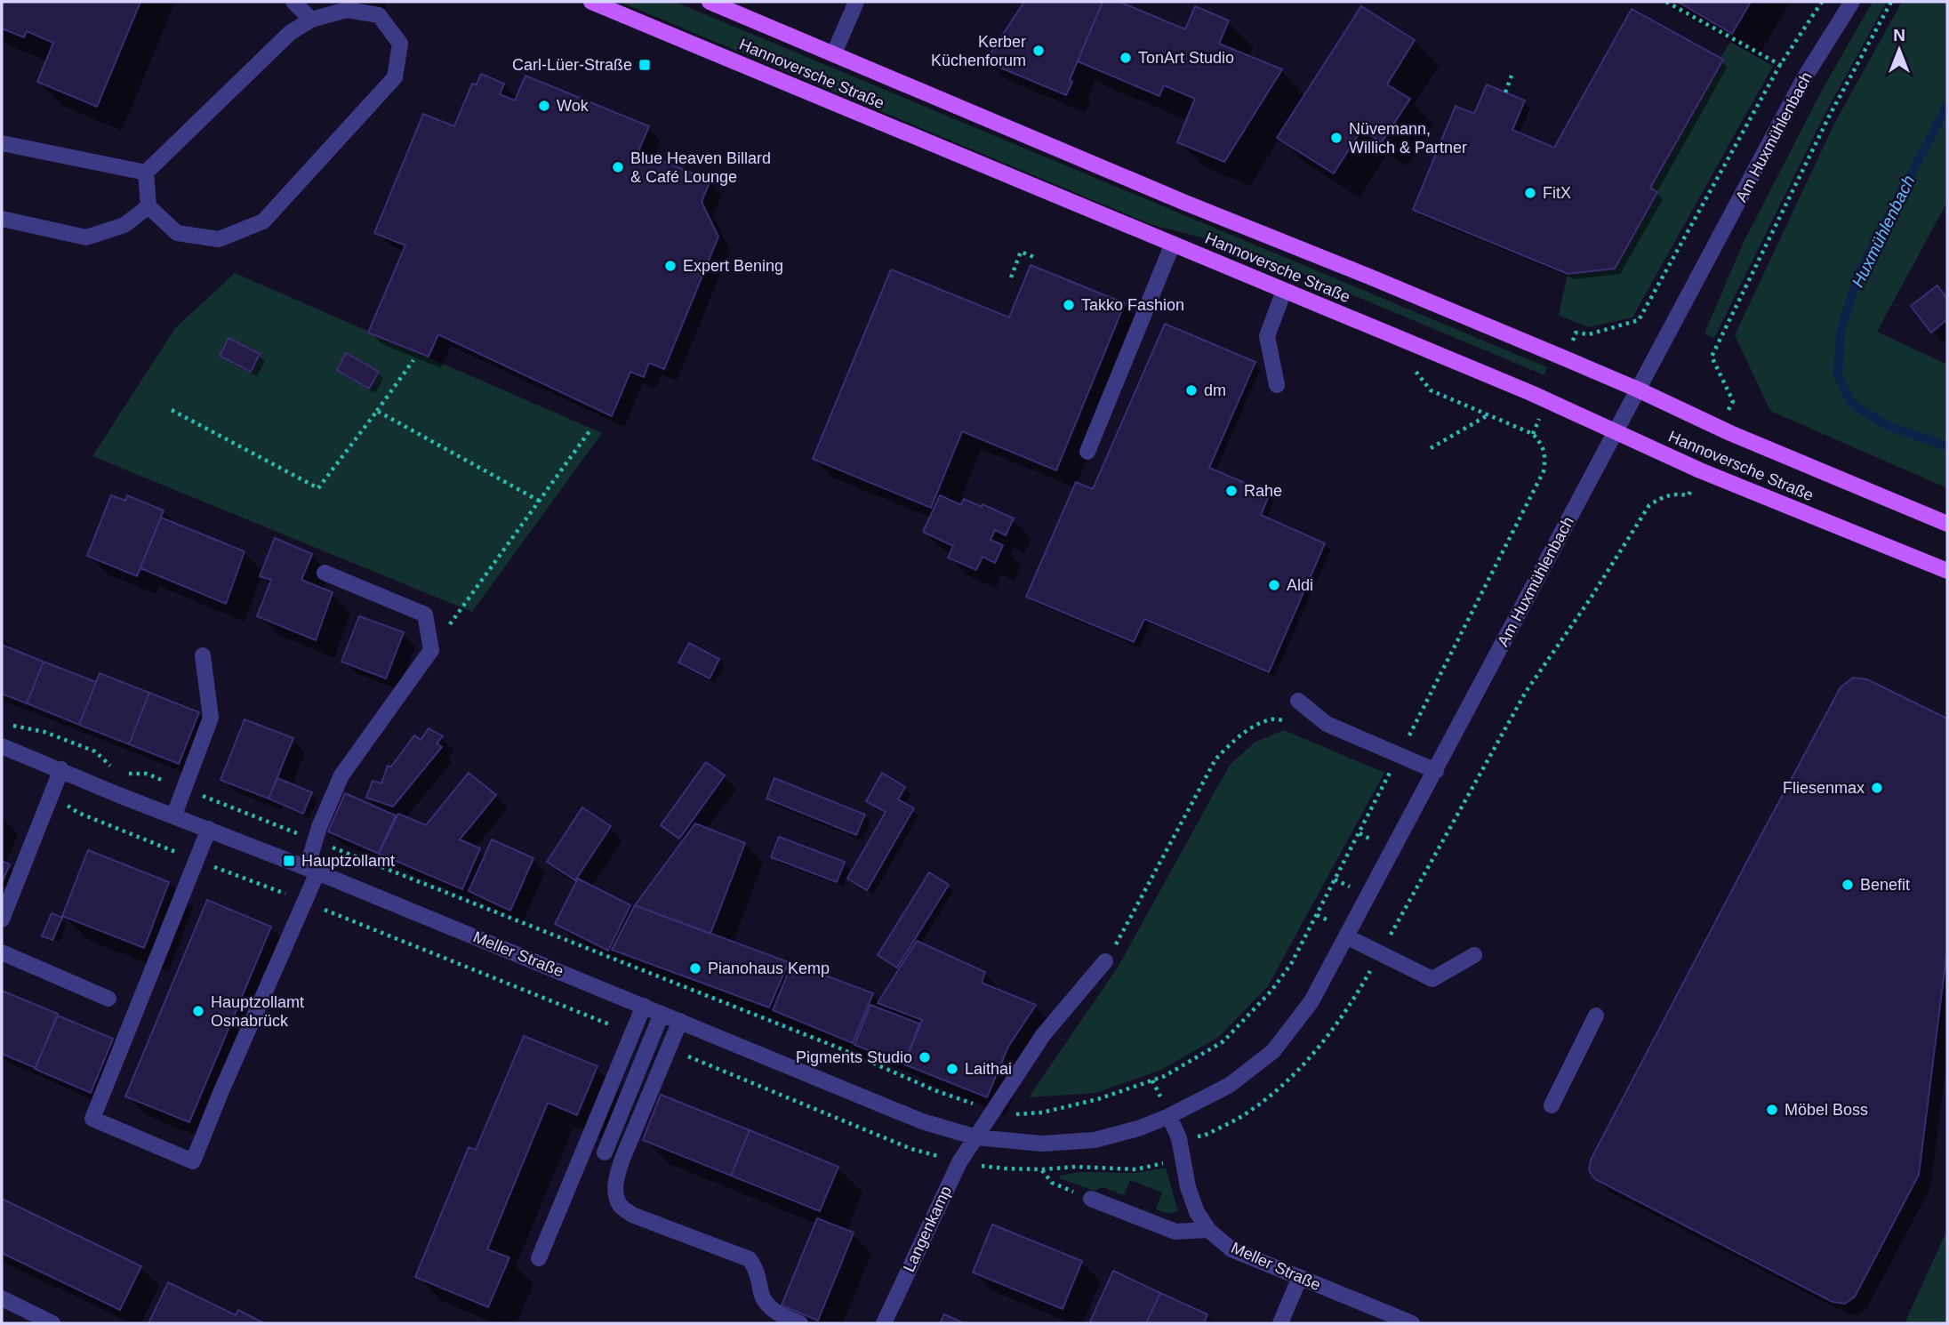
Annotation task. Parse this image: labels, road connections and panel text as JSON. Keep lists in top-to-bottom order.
{
  "streets": {
    "main road": ["Hannoversche Straße"],
    "street": ["Am Huxmühlenbach", "Meller Straße", "Langenkamp"]
  },
  "crossings": [
    ["Hannoversche Straße", "Am Huxmühlenbach"],
    ["Am Huxmühlenbach", "Meller Straße"],
    ["Am Huxmühlenbach", "Langenkamp"],
    ["Meller Straße", "Langenkamp"]
  ],
  "water": ["Huxmühlenbach"],
  "places": {
    "other": [
      "Kerber Küchenforum",
      "TonArt Studio",
      "Wok",
      "Nüvemann, Willich & Partner",
      "Blue Heaven Billard & Café Lounge",
      "FitX",
      "Expert Bening",
      "Takko Fashion",
      "dm",
      "Rahe",
      "Aldi",
      "Fliesenmax",
      "Benefit",
      "Pianohaus Kemp",
      "Hauptzollamt Osnabrück",
      "Pigments Studio",
      "Laithai",
      "Möbel Boss"
    ],
    "transit": ["Carl-Lüer-Straße", "Hauptzollamt"]
  },
  "north": "top"
}
